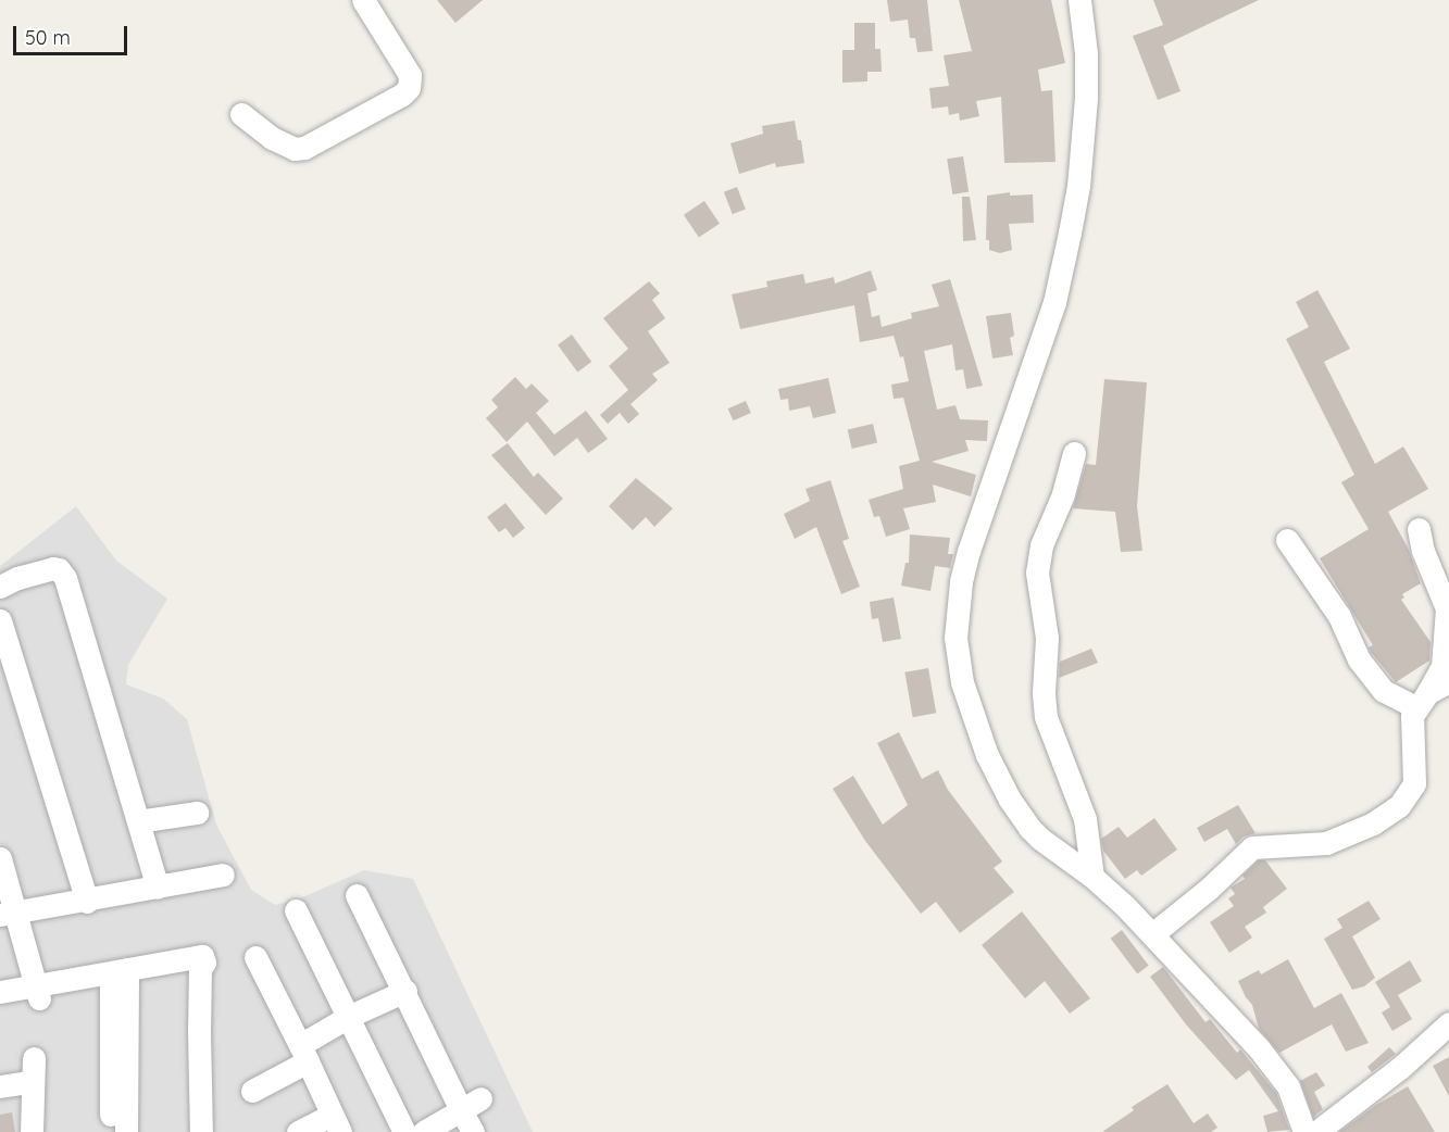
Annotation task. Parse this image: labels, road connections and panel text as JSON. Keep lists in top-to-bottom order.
{
  "scale_bar": "50 m"
}
